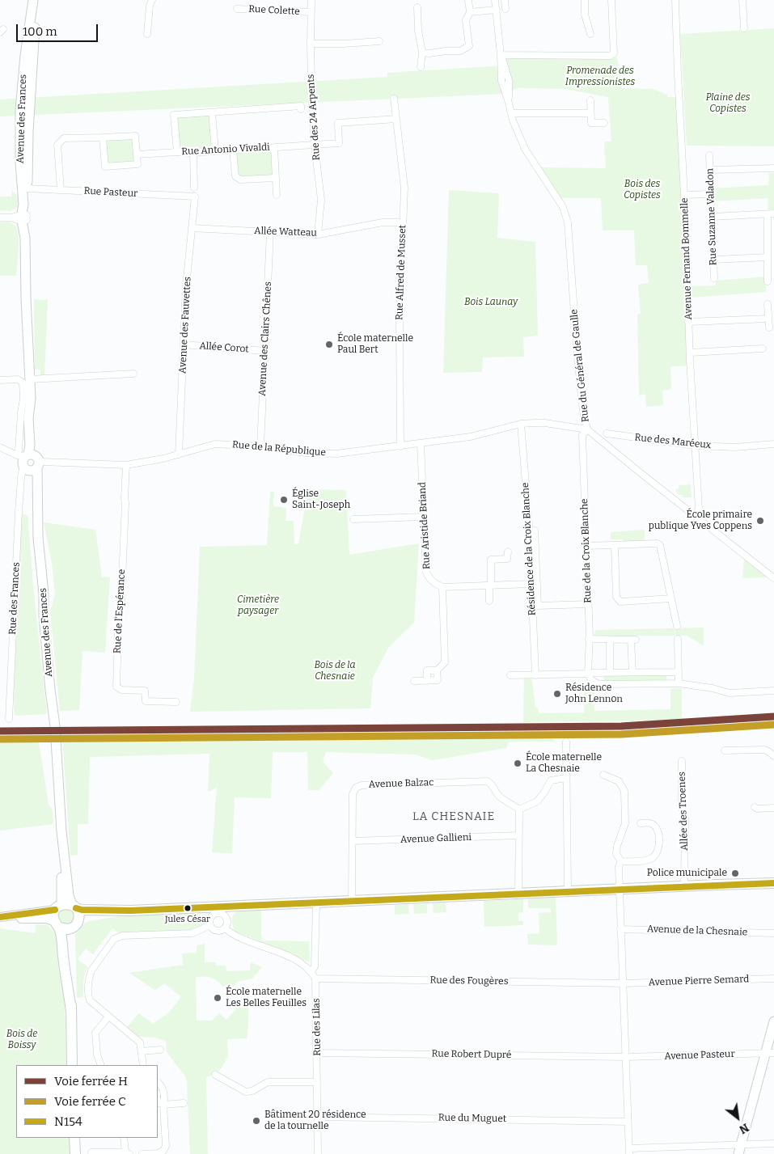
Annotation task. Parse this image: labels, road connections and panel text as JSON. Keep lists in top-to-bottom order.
{
  "streets": {
    "main road": ["Avenue des Frances"],
    "street": [
      "Rue Colette",
      "Rue des 24 Arpents",
      "Rue Antonio Vivaldi",
      "Rue Pasteur",
      "Rue Suzanne Valadon",
      "Allée Watteau",
      "Avenue Fernand Bommelle",
      "Rue Alfred de Musset",
      "Avenue des Fauvettes",
      "Avenue des Clairs Chênes",
      "Allée Corot",
      "Rue du Général de Gaulle",
      "Rue des Maréeux",
      "Rue de la République",
      "Rue Aristide Briand",
      "Résidence de la Croix Blanche",
      "Rue de la Croix Blanche",
      "Rue des Frances",
      "Rue de l'Espérance",
      "Avenue Balzac",
      "Allée des Troenes",
      "Avenue Gallieni",
      "Avenue de la Chesnaie",
      "Rue des Fougères",
      "Avenue Pierre Semard",
      "Rue des Lilas",
      "Rue Robert Dupré",
      "Avenue Pasteur",
      "Rue du Muguet"
    ]
  },
  "crossings": [
    ["Rue Colette", "Rue des 24 Arpents"],
    ["Rue des 24 Arpents", "Rue Antonio Vivaldi"],
    ["Rue des 24 Arpents", "Allée Watteau"],
    ["Avenue des Frances", "Rue Pasteur"],
    ["Avenue des Frances", "Rue de la République"],
    ["Avenue des Frances", "Rue des Frances"],
    ["Rue Antonio Vivaldi", "Rue Alfred de Musset"],
    ["Rue Pasteur", "Avenue des Fauvettes"],
    ["Allée Watteau", "Rue Alfred de Musset"],
    ["Allée Watteau", "Avenue des Fauvettes"],
    ["Allée Watteau", "Avenue des Clairs Chênes"],
    ["Avenue Fernand Bommelle", "Rue du Général de Gaulle"],
    ["Avenue Fernand Bommelle", "Rue des Maréeux"],
    ["Rue Alfred de Musset", "Rue de la République"],
    ["Avenue des Fauvettes", "Allée Corot"],
    ["Avenue des Fauvettes", "Rue de la République"],
    ["Avenue des Clairs Chênes", "Allée Corot"],
    ["Avenue des Clairs Chênes", "Rue de la République"],
    ["Rue du Général de Gaulle", "Rue de la République"],
    ["Rue du Général de Gaulle", "Rue de la Croix Blanche"],
    ["Rue de la République", "Rue Aristide Briand"],
    ["Rue de la République", "Résidence de la Croix Blanche"],
    ["Rue de la République", "Rue de la Croix Blanche"],
    ["Rue de la République", "Rue des Frances"],
    ["Rue de la République", "Rue de l'Espérance"],
    ["Avenue Balzac", "Avenue Gallieni"],
    ["Rue des Fougères", "Avenue Pierre Semard"],
    ["Rue des Fougères", "Rue des Lilas"],
    ["Rue des Lilas", "Rue Robert Dupré"],
    ["Rue des Lilas", "Rue du Muguet"],
    ["Rue Robert Dupré", "Avenue Pasteur"]
  ],
  "districts": ["LA CHESNAIE"],
  "parks": [
    "Promenade des Impressionistes",
    "Plaine des Copistes",
    "Bois des Copistes",
    "Bois Launay",
    "Cimetière paysager",
    "Bois de la Chesnaie",
    "Bois de Boissy"
  ],
  "places": [
    "École maternelle Paul Bert",
    "Église Saint-Joseph",
    "École primaire publique Yves Coppens",
    "Résidence John Lennon",
    "École maternelle La Chesnaie",
    "Police municipale",
    "Jules César",
    "École maternelle Les Belles Feuilles",
    "Bâtiment 20 résidence de la tournelle"
  ],
  "lines": ["rail line H", "rail line C", "transit line N154"],
  "legend": ["Voie ferrée H", "Voie ferrée C", "N154"],
  "scale_bar": "100 m",
  "north": "bottom right"
}
